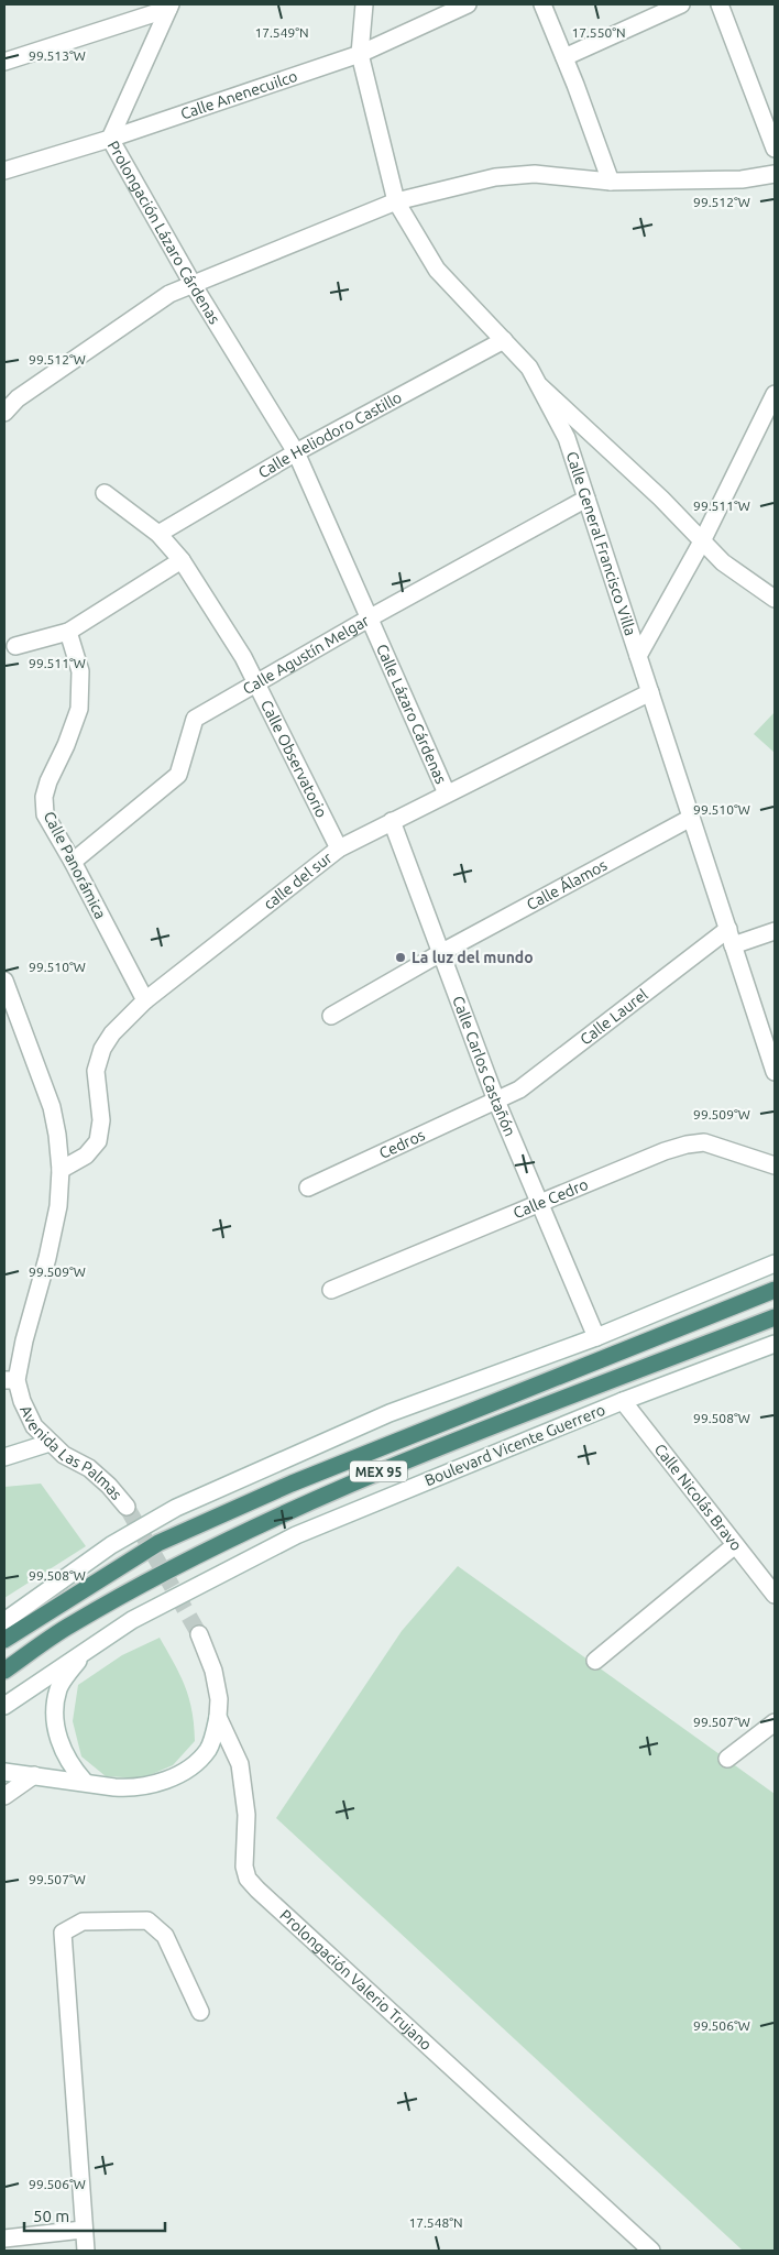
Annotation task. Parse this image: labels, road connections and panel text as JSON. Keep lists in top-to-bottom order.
{
  "streets": {
    "highway": ["Boulevard Vicente Guerrero", "MEX 95"],
    "street": [
      "Calle Anenecuilco",
      "Prolongación Lázaro Cárdenas",
      "Calle Heliodoro Castillo",
      "Calle General Francisco Villa",
      "Calle Agustín Melgar",
      "Calle Lázaro Cárdenas",
      "Calle Observatorio",
      "Calle Panorámica",
      "calle del sur",
      "Calle Álamos",
      "Calle Laurel",
      "Calle Carlos Castañón",
      "Cedros",
      "Calle Cedro",
      "Avenida Las Palmas",
      "Calle Nicolás Bravo",
      "Prolongación Valerio Trujano"
    ]
  },
  "crossings": [
    ["Calle Anenecuilco", "Prolongación Lázaro Cárdenas"],
    ["Calle Anenecuilco", "Calle General Francisco Villa"],
    ["Prolongación Lázaro Cárdenas", "Calle Heliodoro Castillo"],
    ["Prolongación Lázaro Cárdenas", "Calle Lázaro Cárdenas"],
    ["Calle Heliodoro Castillo", "Calle General Francisco Villa"],
    ["Calle Heliodoro Castillo", "Calle Lázaro Cárdenas"],
    ["Calle Heliodoro Castillo", "Calle Observatorio"],
    ["Calle General Francisco Villa", "Calle Agustín Melgar"],
    ["Calle General Francisco Villa", "calle del sur"],
    ["Calle General Francisco Villa", "Calle Álamos"],
    ["Calle General Francisco Villa", "Calle Laurel"],
    ["Calle Agustín Melgar", "Calle Lázaro Cárdenas"],
    ["Calle Agustín Melgar", "Calle Observatorio"],
    ["Calle Agustín Melgar", "Calle Panorámica"],
    ["Calle Lázaro Cárdenas", "calle del sur"],
    ["Calle Observatorio", "calle del sur"],
    ["Calle Panorámica", "calle del sur"],
    ["calle del sur", "Calle Carlos Castañón"],
    ["calle del sur", "Avenida Las Palmas"],
    ["Calle Álamos", "Calle Carlos Castañón"],
    ["Calle Laurel", "Calle Carlos Castañón"],
    ["Calle Laurel", "Cedros"],
    ["Calle Carlos Castañón", "Cedros"],
    ["Calle Carlos Castañón", "Calle Cedro"],
    ["Boulevard Vicente Guerrero", "Calle Nicolás Bravo"]
  ],
  "places": ["La luz del mundo"],
  "scale_bar": "50 m",
  "coordinates": [
    "17.549°N",
    "17.550°N",
    "99.513°W",
    "99.512°W",
    "99.511°W",
    "99.510°W",
    "99.509°W",
    "99.508°W",
    "99.507°W",
    "99.506°W",
    "17.548°N"
  ]
}
